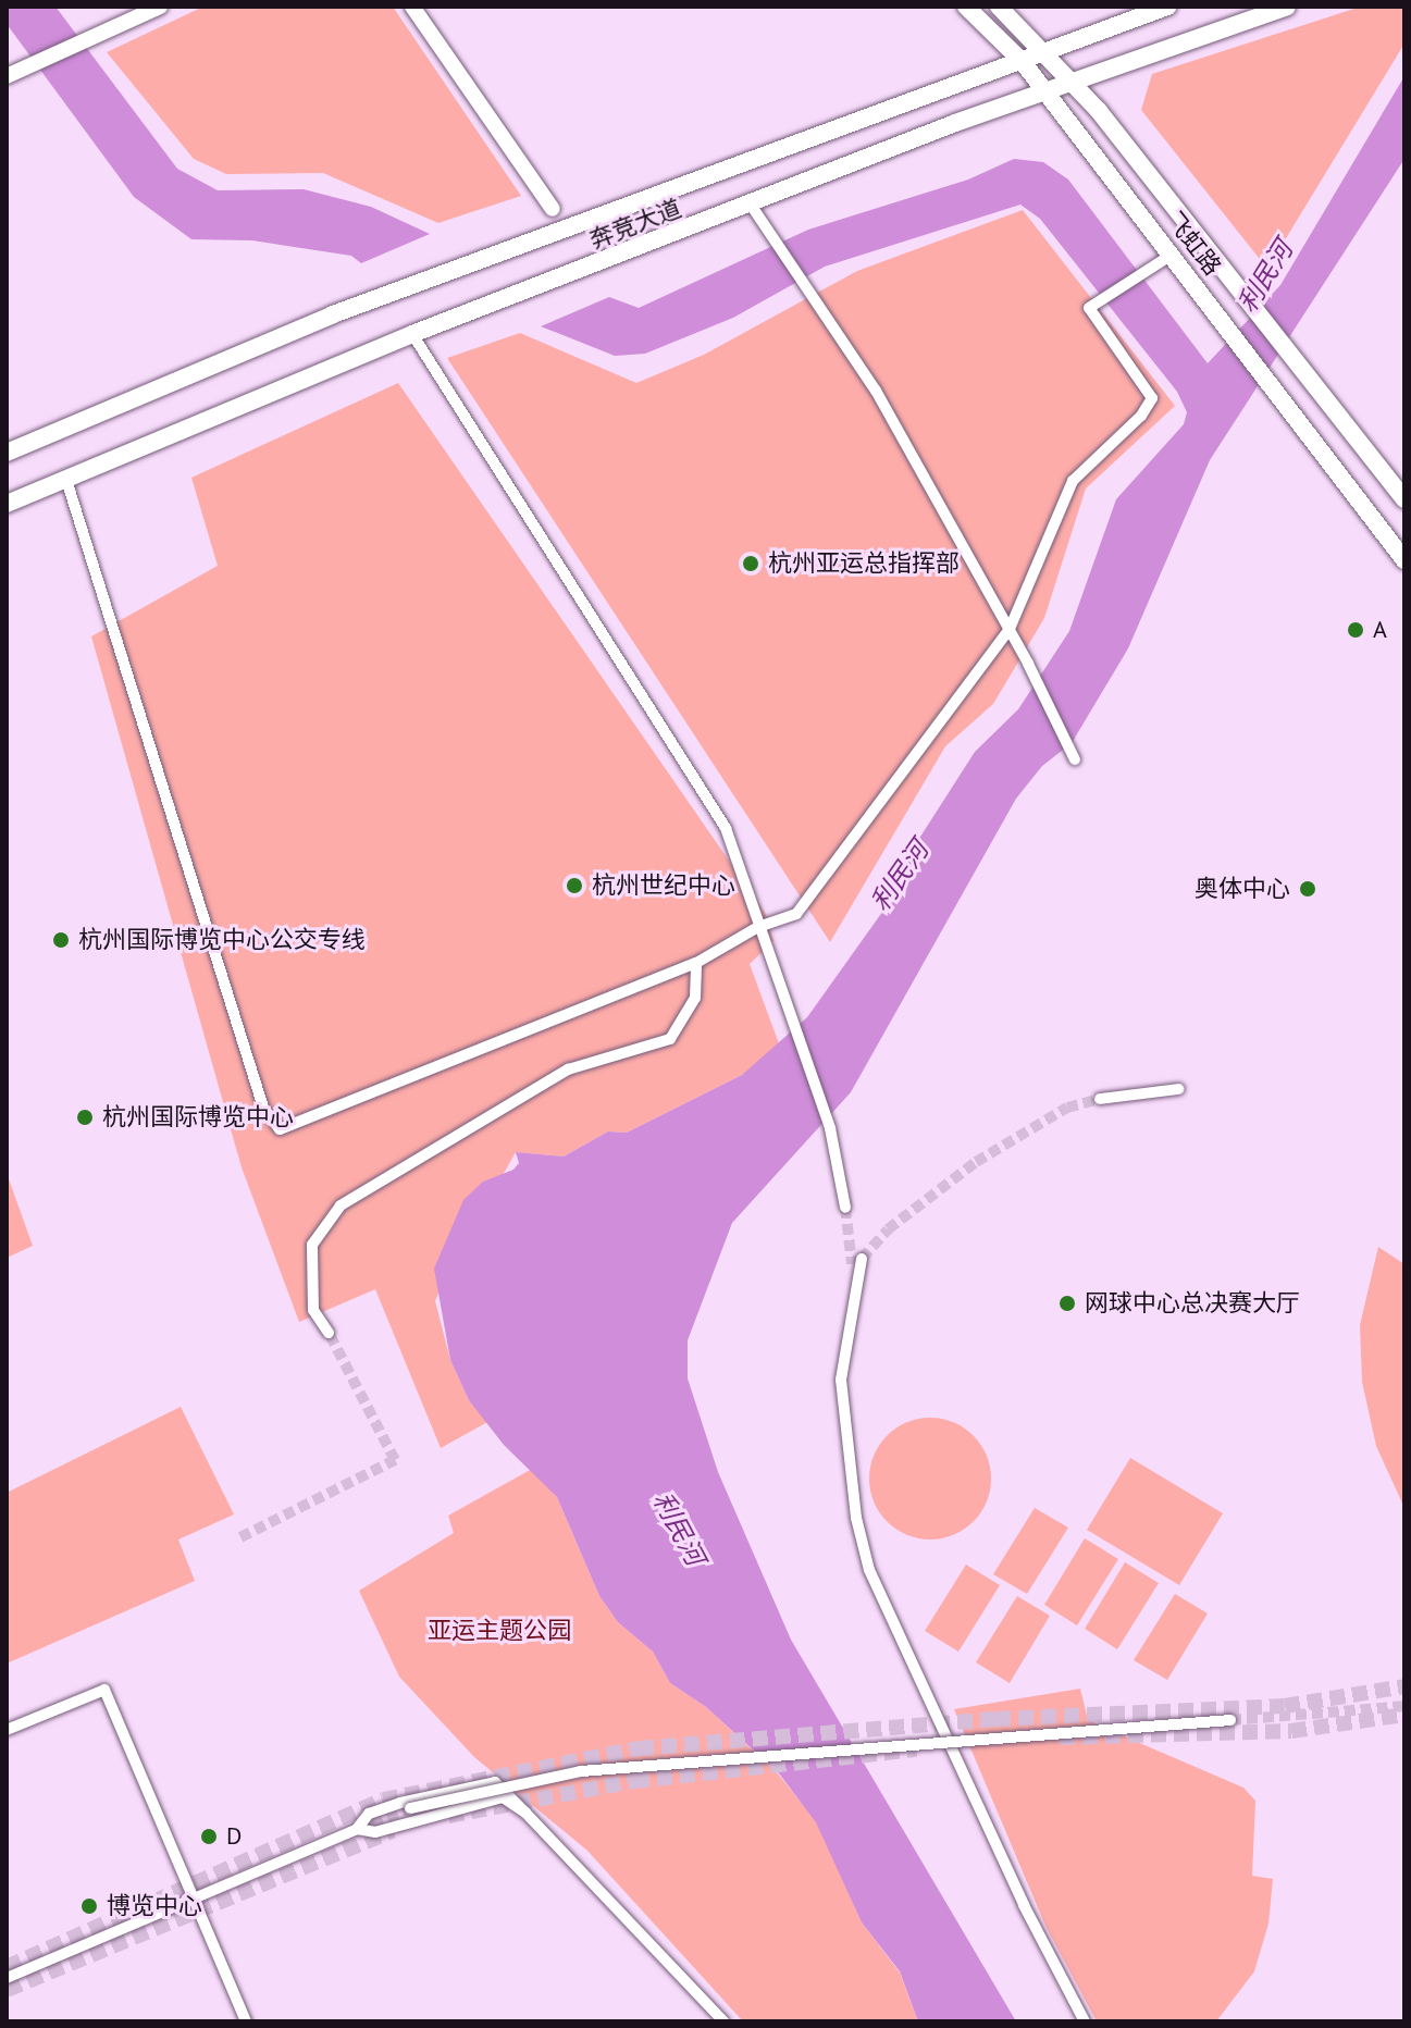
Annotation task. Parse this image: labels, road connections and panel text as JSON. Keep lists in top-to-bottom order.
{
  "streets": {
    "main road": ["奔竞大道", "飞虹路"]
  },
  "crossings": [
    ["奔竞大道", "飞虹路"]
  ],
  "water": ["利民河"],
  "parks": ["亚运主题公园"],
  "places": [
    "杭州亚运总指挥部",
    "A",
    "杭州世纪中心",
    "奥体中心",
    "杭州国际博览中心公交专线",
    "杭州国际博览中心",
    "网球中心总决赛大厅",
    "D",
    "博览中心"
  ]
}
